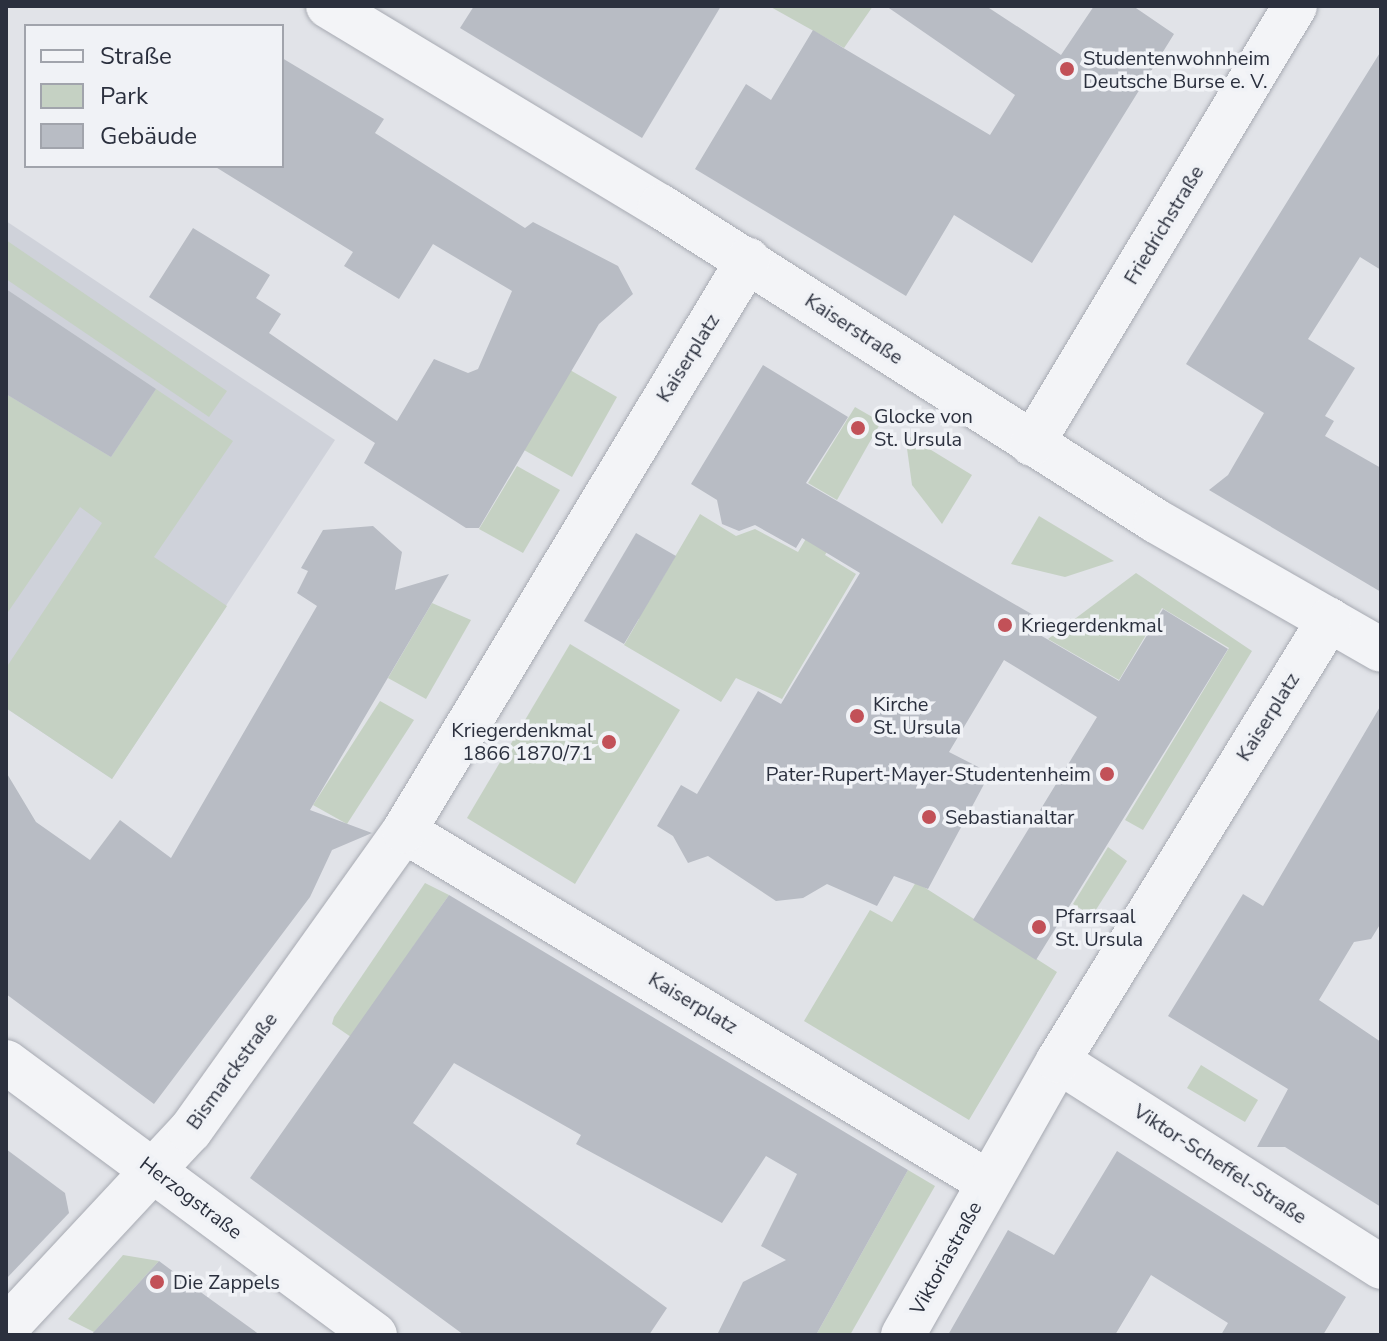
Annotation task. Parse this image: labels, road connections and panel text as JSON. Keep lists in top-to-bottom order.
{
  "streets": {
    "street": [
      "Friedrichstraße",
      "Kaiserstraße",
      "Kaiserplatz",
      "Bismarckstraße",
      "Viktor-Scheffel-Straße",
      "Herzogstraße",
      "Viktoriastraße"
    ]
  },
  "crossings": [
    ["Friedrichstraße", "Kaiserstraße"],
    ["Kaiserstraße", "Kaiserplatz"],
    ["Kaiserplatz", "Bismarckstraße"],
    ["Kaiserplatz", "Viktor-Scheffel-Straße"],
    ["Kaiserplatz", "Viktoriastraße"],
    ["Bismarckstraße", "Herzogstraße"]
  ],
  "places": [
    "Studentenwohnheim Deutsche Burse e. V.",
    "Glocke von St. Ursula",
    "Kriegerdenkmal",
    "Kirche St. Ursula",
    "Kriegerdenkmal 1866 1870/71",
    "Pater-Rupert-Mayer-Studentenheim",
    "Sebastianaltar",
    "Pfarrsaal St. Ursula",
    "Die Zappels"
  ],
  "legend": ["Straße", "Park", "Gebäude"]
}
